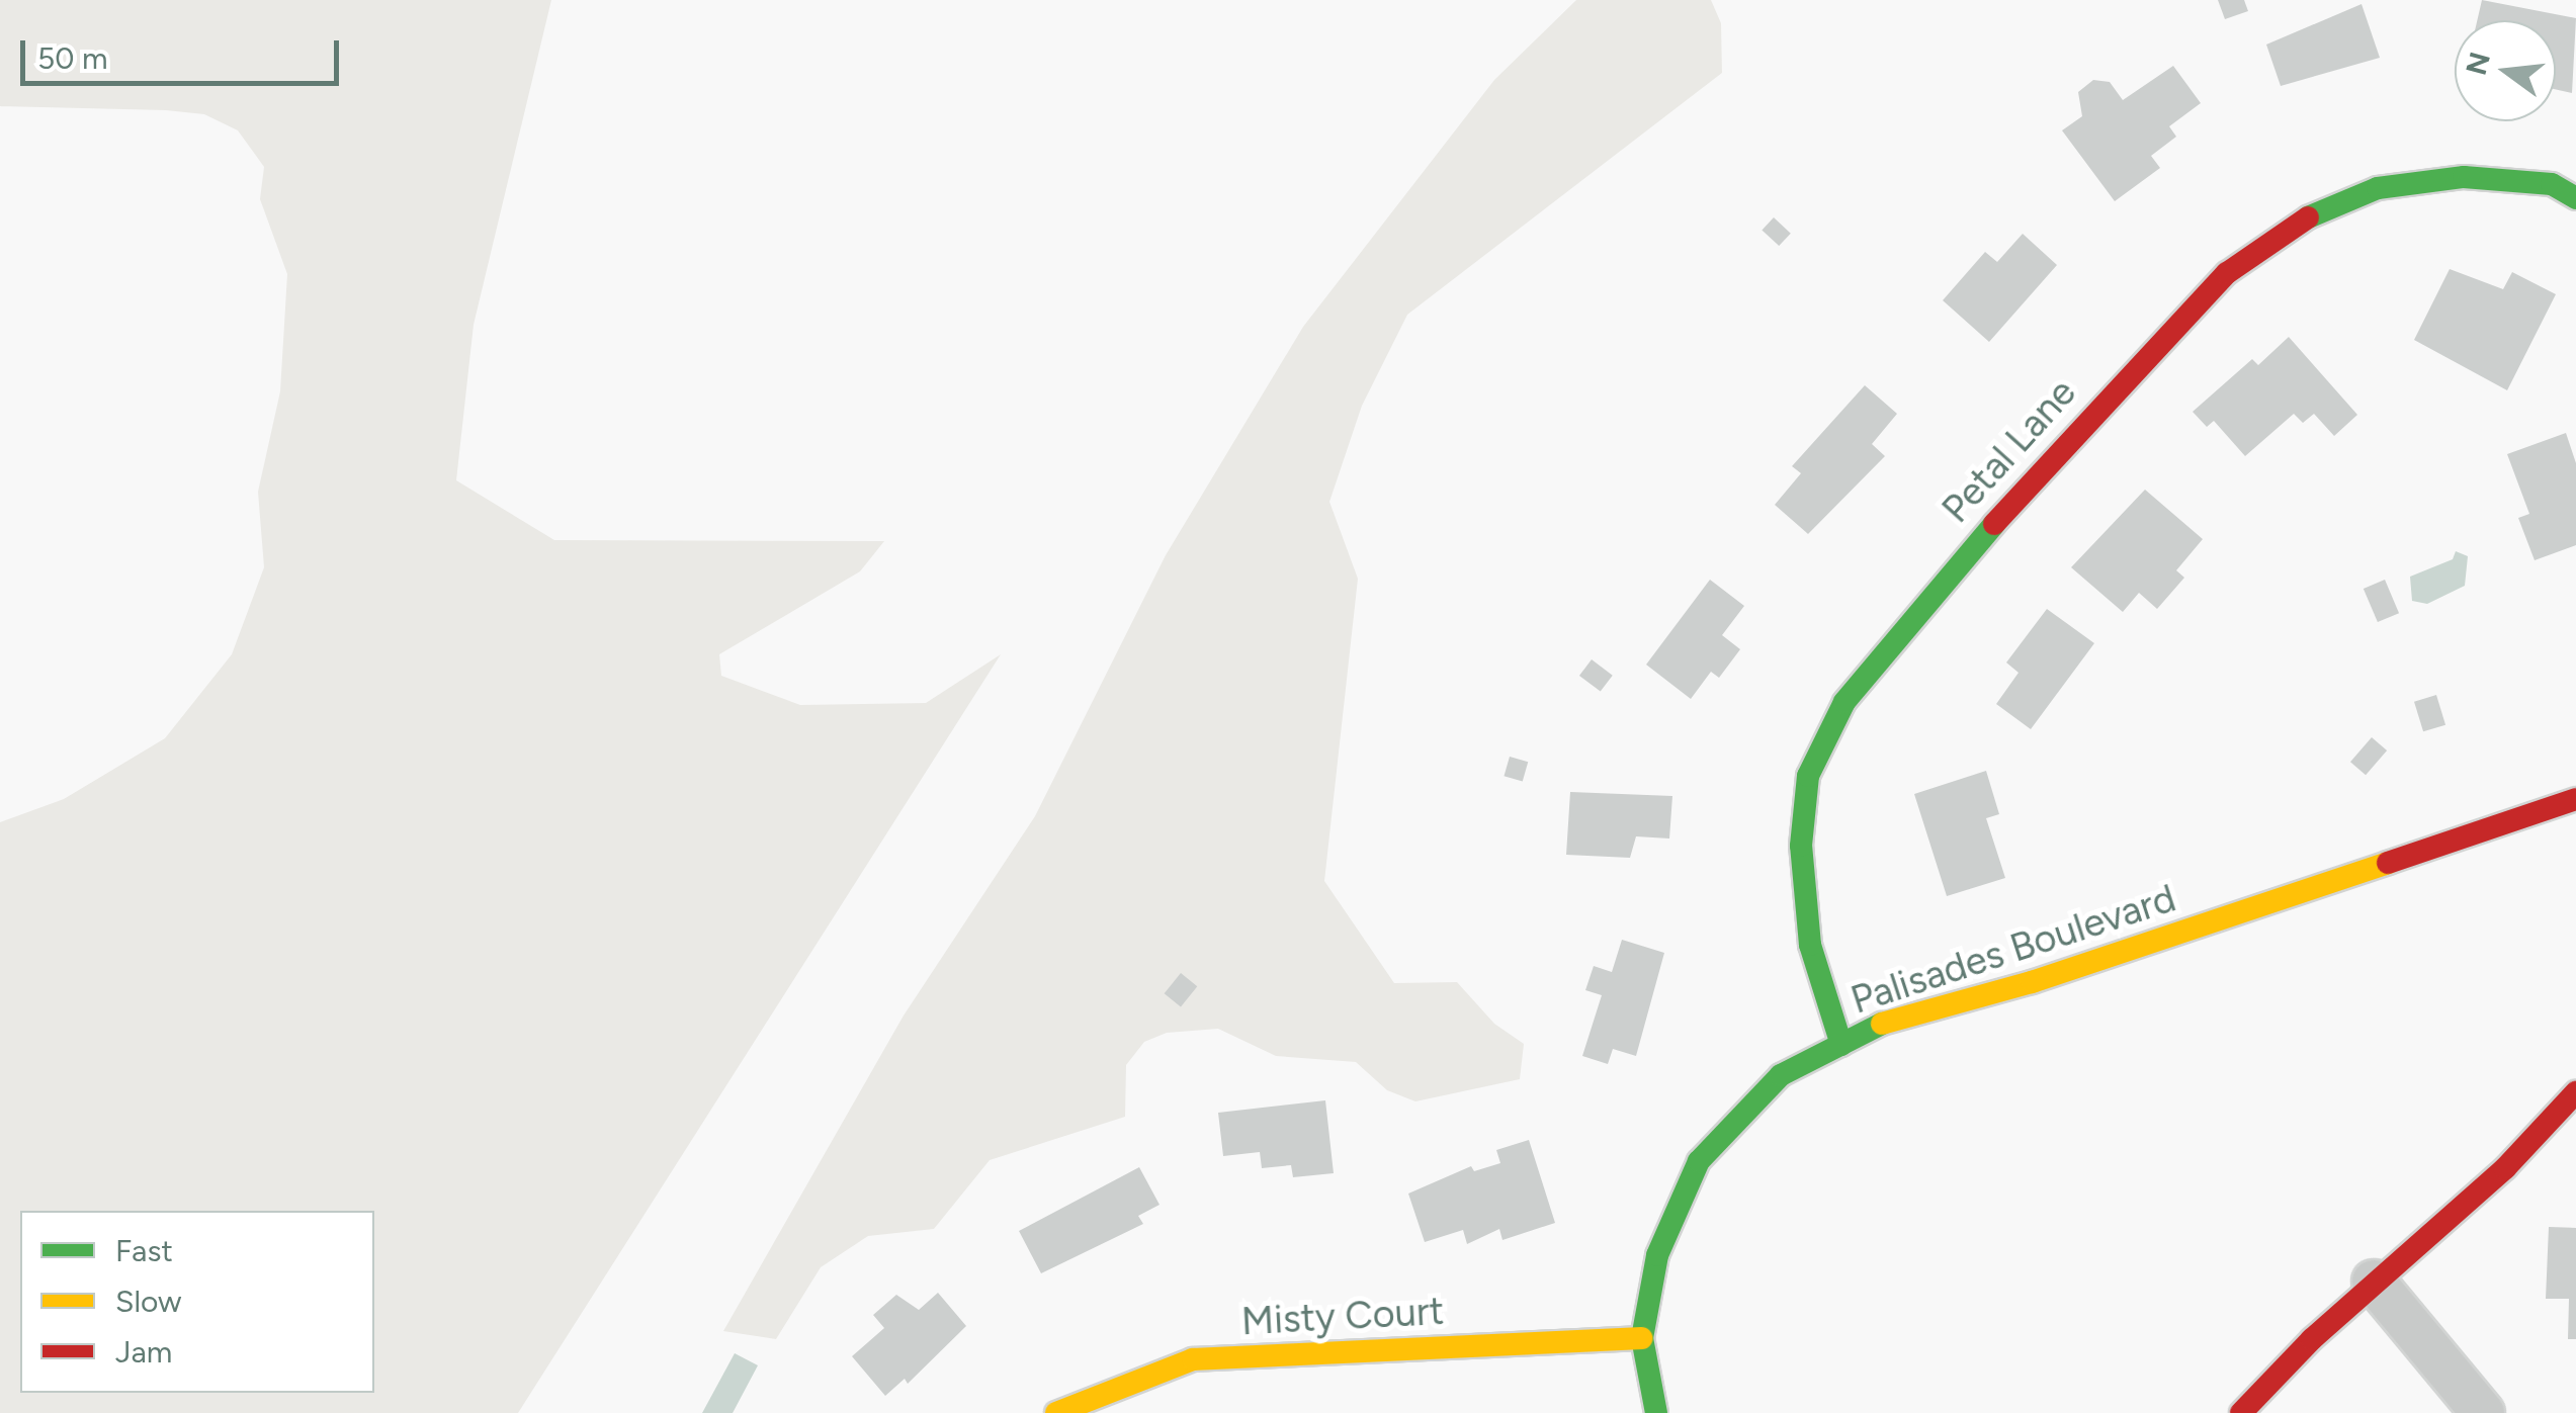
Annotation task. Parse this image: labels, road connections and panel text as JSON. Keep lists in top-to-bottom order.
{
  "streets": {
    "street": ["Petal Lane", "Palisades Boulevard", "Misty Court"]
  },
  "crossings": [
    ["Petal Lane", "Palisades Boulevard"],
    ["Palisades Boulevard", "Misty Court"]
  ],
  "legend": ["Fast", "Slow", "Jam"],
  "scale_bar": "50 m",
  "north": "left"
}
